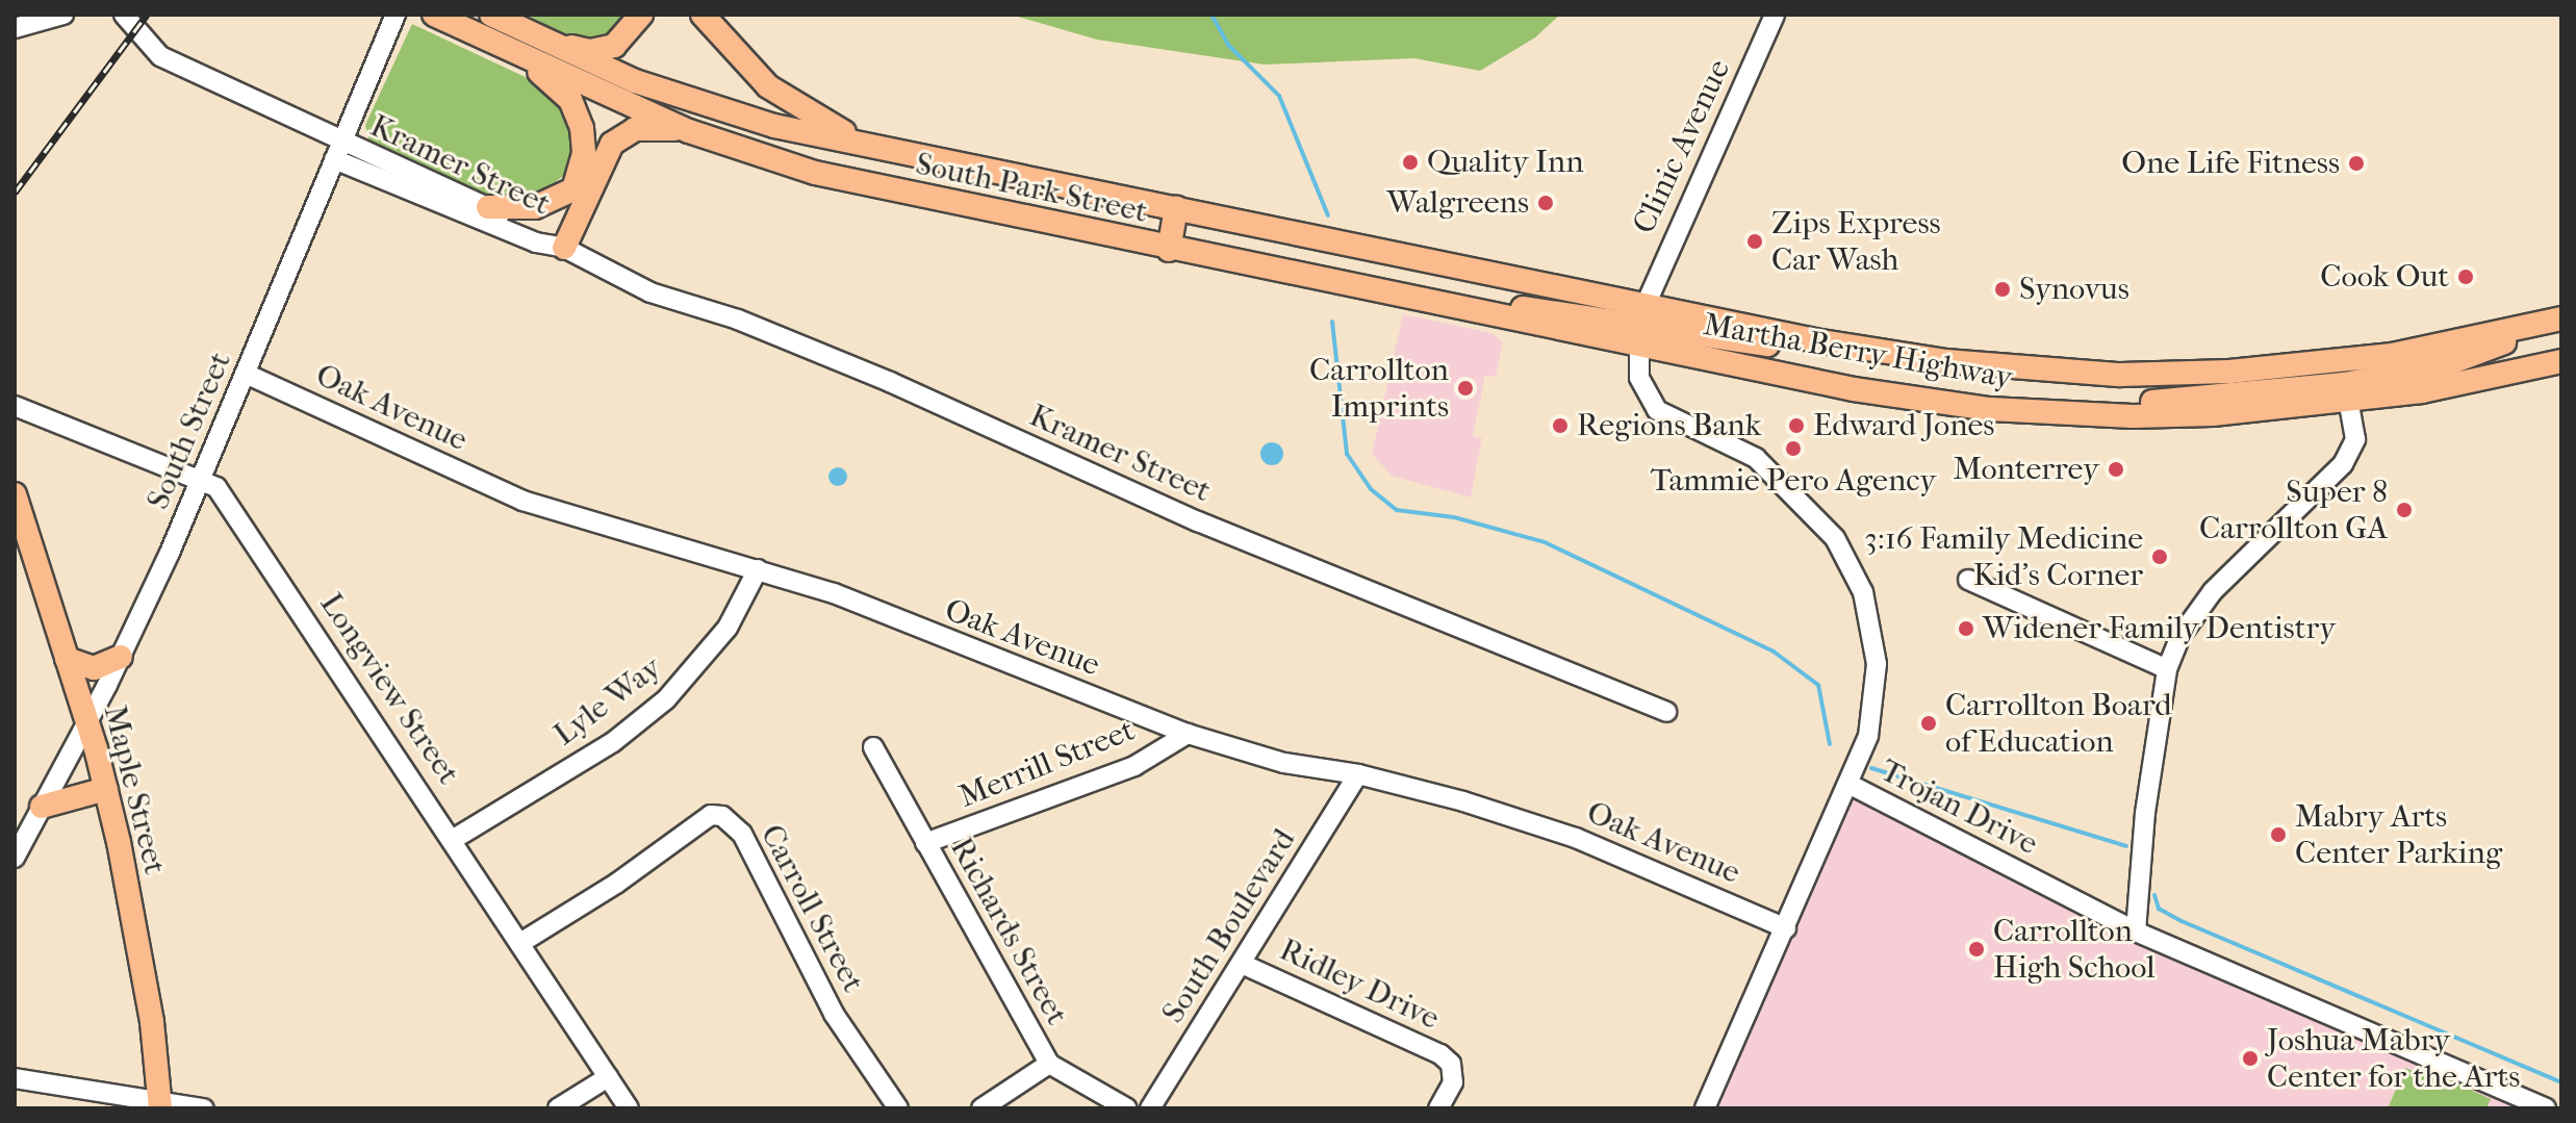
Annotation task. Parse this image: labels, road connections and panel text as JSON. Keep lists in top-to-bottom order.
{
  "streets": {
    "main road": ["South Park Street", "Martha Berry Highway", "Maple Street"],
    "street": [
      "Clinic Avenue",
      "Kramer Street",
      "Oak Avenue",
      "South Street",
      "Longview Street",
      "Lyle Way",
      "Merrill Street",
      "Trojan Drive",
      "Carroll Street",
      "South Boulevard",
      "Richards Street",
      "Ridley Drive"
    ]
  },
  "crossings": [
    ["Clinic Avenue", "South Park Street"],
    ["Clinic Avenue", "Martha Berry Highway"],
    ["Clinic Avenue", "Trojan Drive"],
    ["Kramer Street", "South Street"],
    ["South Park Street", "Martha Berry Highway"],
    ["South Park Street", "Trojan Drive"],
    ["Martha Berry Highway", "Trojan Drive"],
    ["Oak Avenue", "South Street"],
    ["Oak Avenue", "Lyle Way"],
    ["Oak Avenue", "Merrill Street"],
    ["Oak Avenue", "South Boulevard"],
    ["South Street", "Longview Street"],
    ["South Street", "Maple Street"],
    ["Longview Street", "Lyle Way"],
    ["Longview Street", "Carroll Street"],
    ["Merrill Street", "Richards Street"],
    ["South Boulevard", "Ridley Drive"]
  ],
  "places": [
    "Quality Inn",
    "One Life Fitness",
    "Walgreens",
    "Zips Express Car Wash",
    "Cook Out",
    "Synovus",
    "Carrollton Imprints",
    "Regions Bank",
    "Edward Jones",
    "Tammie Pero Agency",
    "Monterrey",
    "Super 8 Carrollton GA",
    "3:16 Family Medicine Kid's Corner",
    "Widener Family Dentistry",
    "Carrollton Board of Education",
    "Mabry Arts Center Parking",
    "Carrollton High School",
    "Joshua Mabry Center for the Arts"
  ]
}
